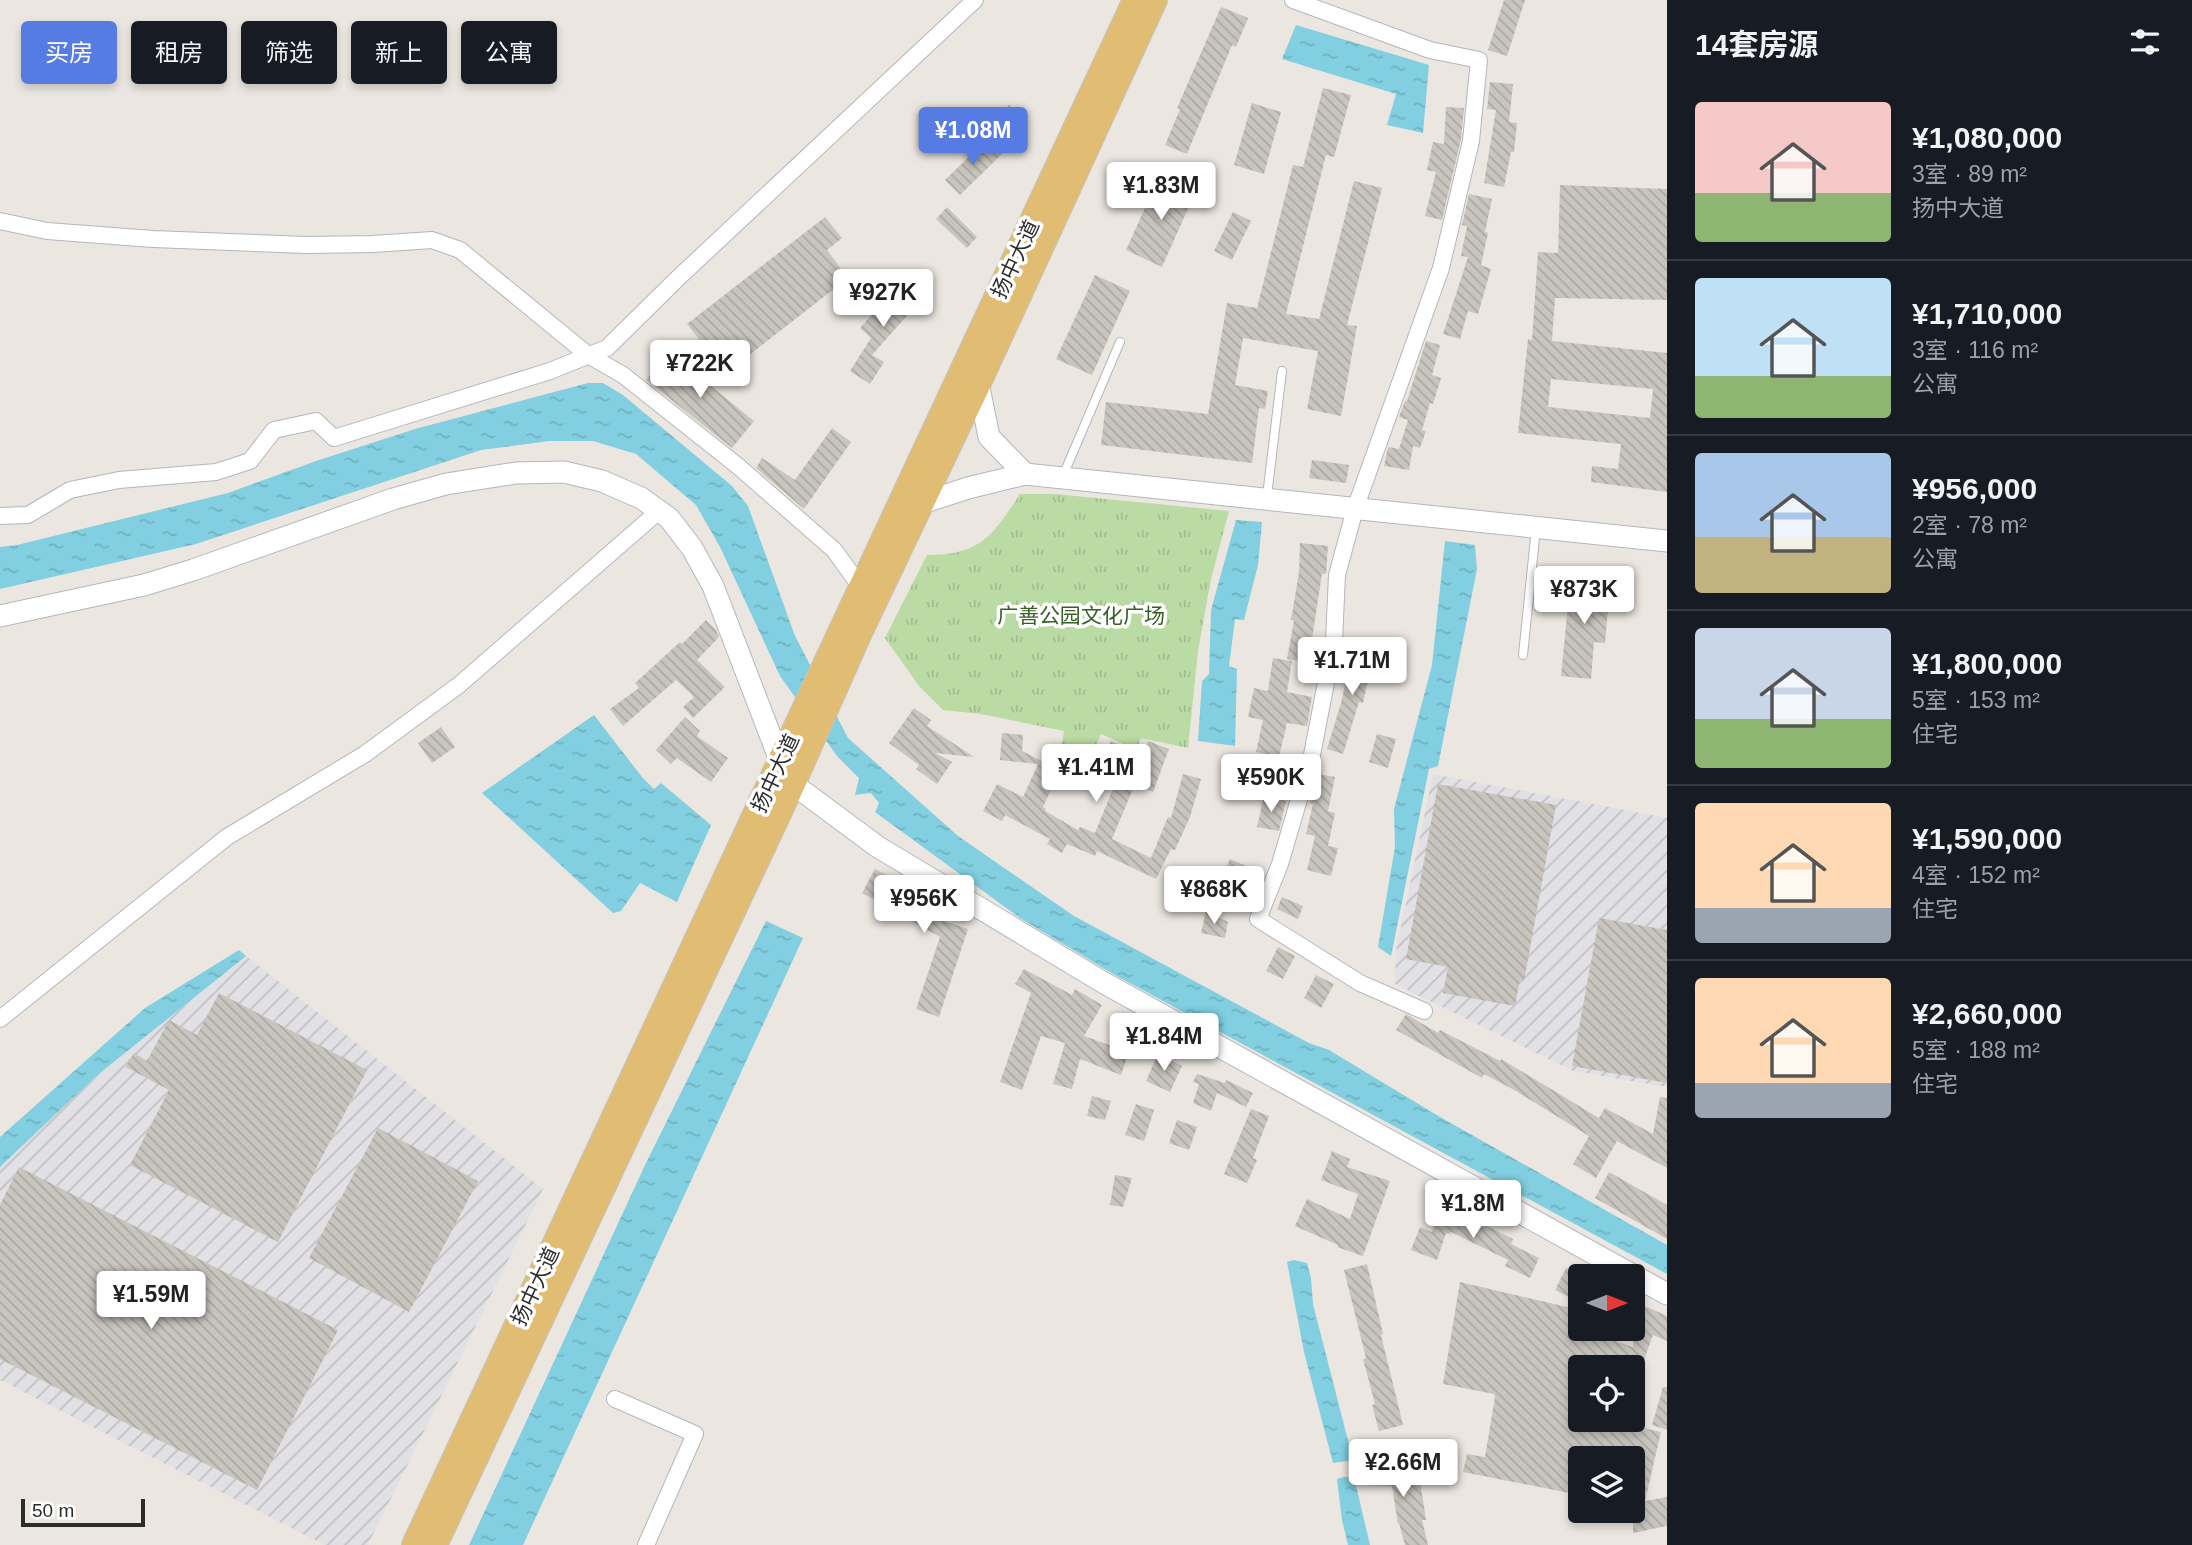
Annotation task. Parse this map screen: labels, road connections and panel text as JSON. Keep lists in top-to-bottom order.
{
  "streets": {
    "main road": ["扬中大道"]
  },
  "parks": ["广善公园文化广场"],
  "scale_bar": "50 m",
  "north": "right",
  "page": {
    "heading": "14套房源",
    "chip": [
      "买房",
      "租房",
      "筛选",
      "新上",
      "公寓"
    ],
    "list": [
      {
        "name": "¥1,080,000",
        "note": "3室 · 89 m² · 扬中大道"
      },
      {
        "name": "¥1,710,000",
        "note": "3室 · 116 m² · 公寓"
      },
      {
        "name": "¥956,000",
        "note": "2室 · 78 m² · 公寓"
      },
      {
        "name": "¥1,800,000",
        "note": "5室 · 153 m² · 住宅"
      },
      {
        "name": "¥1,590,000",
        "note": "4室 · 152 m² · 住宅"
      },
      {
        "name": "¥2,660,000",
        "note": "5室 · 188 m² · 住宅"
      }
    ],
    "price": [
      "¥1.08M",
      "¥1.83M",
      "¥927K",
      "¥722K",
      "¥873K",
      "¥1.71M",
      "¥1.41M",
      "¥590K",
      "¥868K",
      "¥956K",
      "¥1.84M",
      "¥1.8M",
      "¥1.59M",
      "¥2.66M"
    ],
    "scale": "50 m"
  }
}
